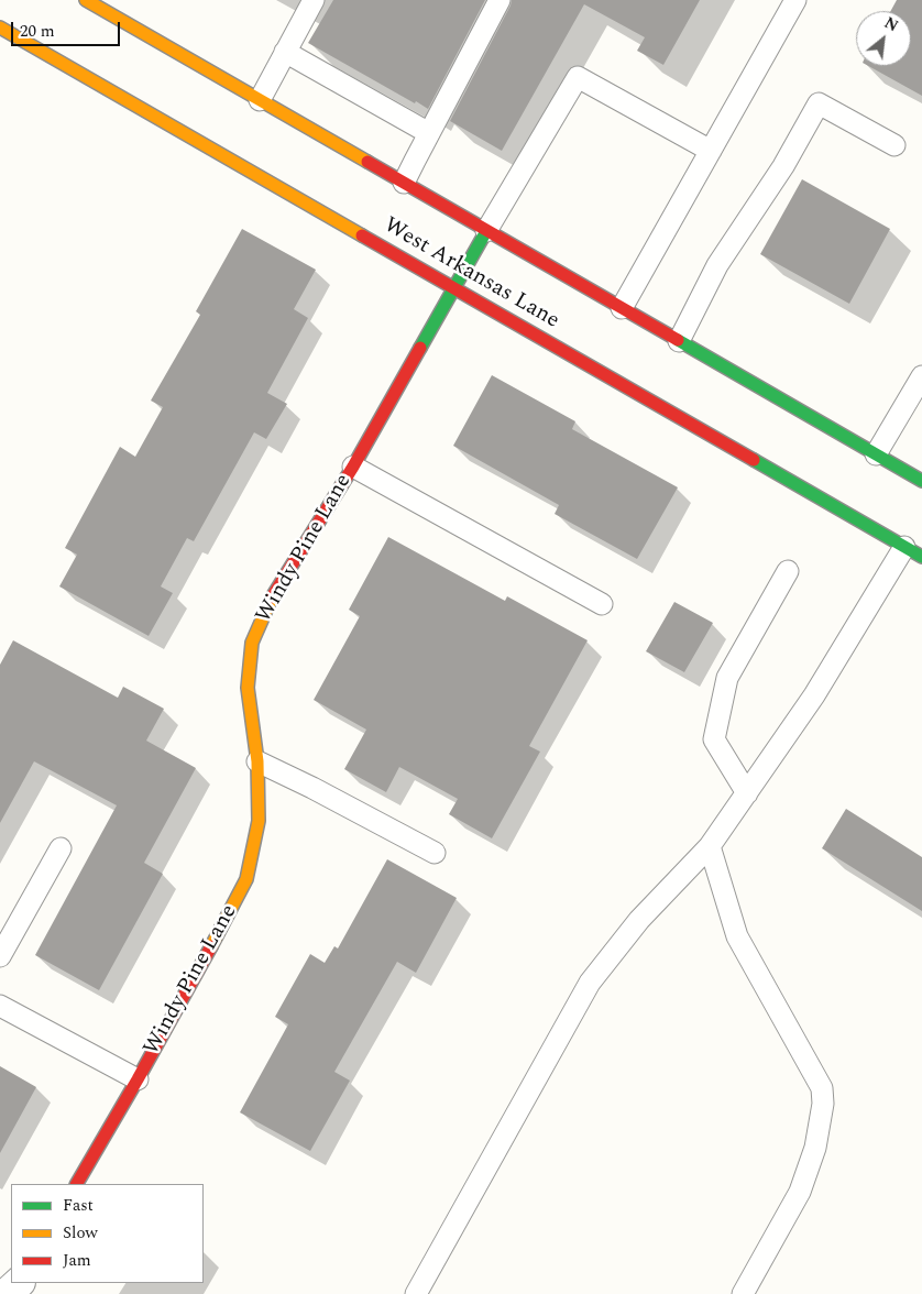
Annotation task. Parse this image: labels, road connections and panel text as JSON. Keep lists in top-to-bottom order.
{
  "streets": {
    "main road": ["West Arkansas Lane", "Windy Pine Lane"]
  },
  "crossings": [
    ["West Arkansas Lane", "Windy Pine Lane"]
  ],
  "legend": ["Fast", "Slow", "Jam"],
  "scale_bar": "20 m",
  "north": "top right"
}
